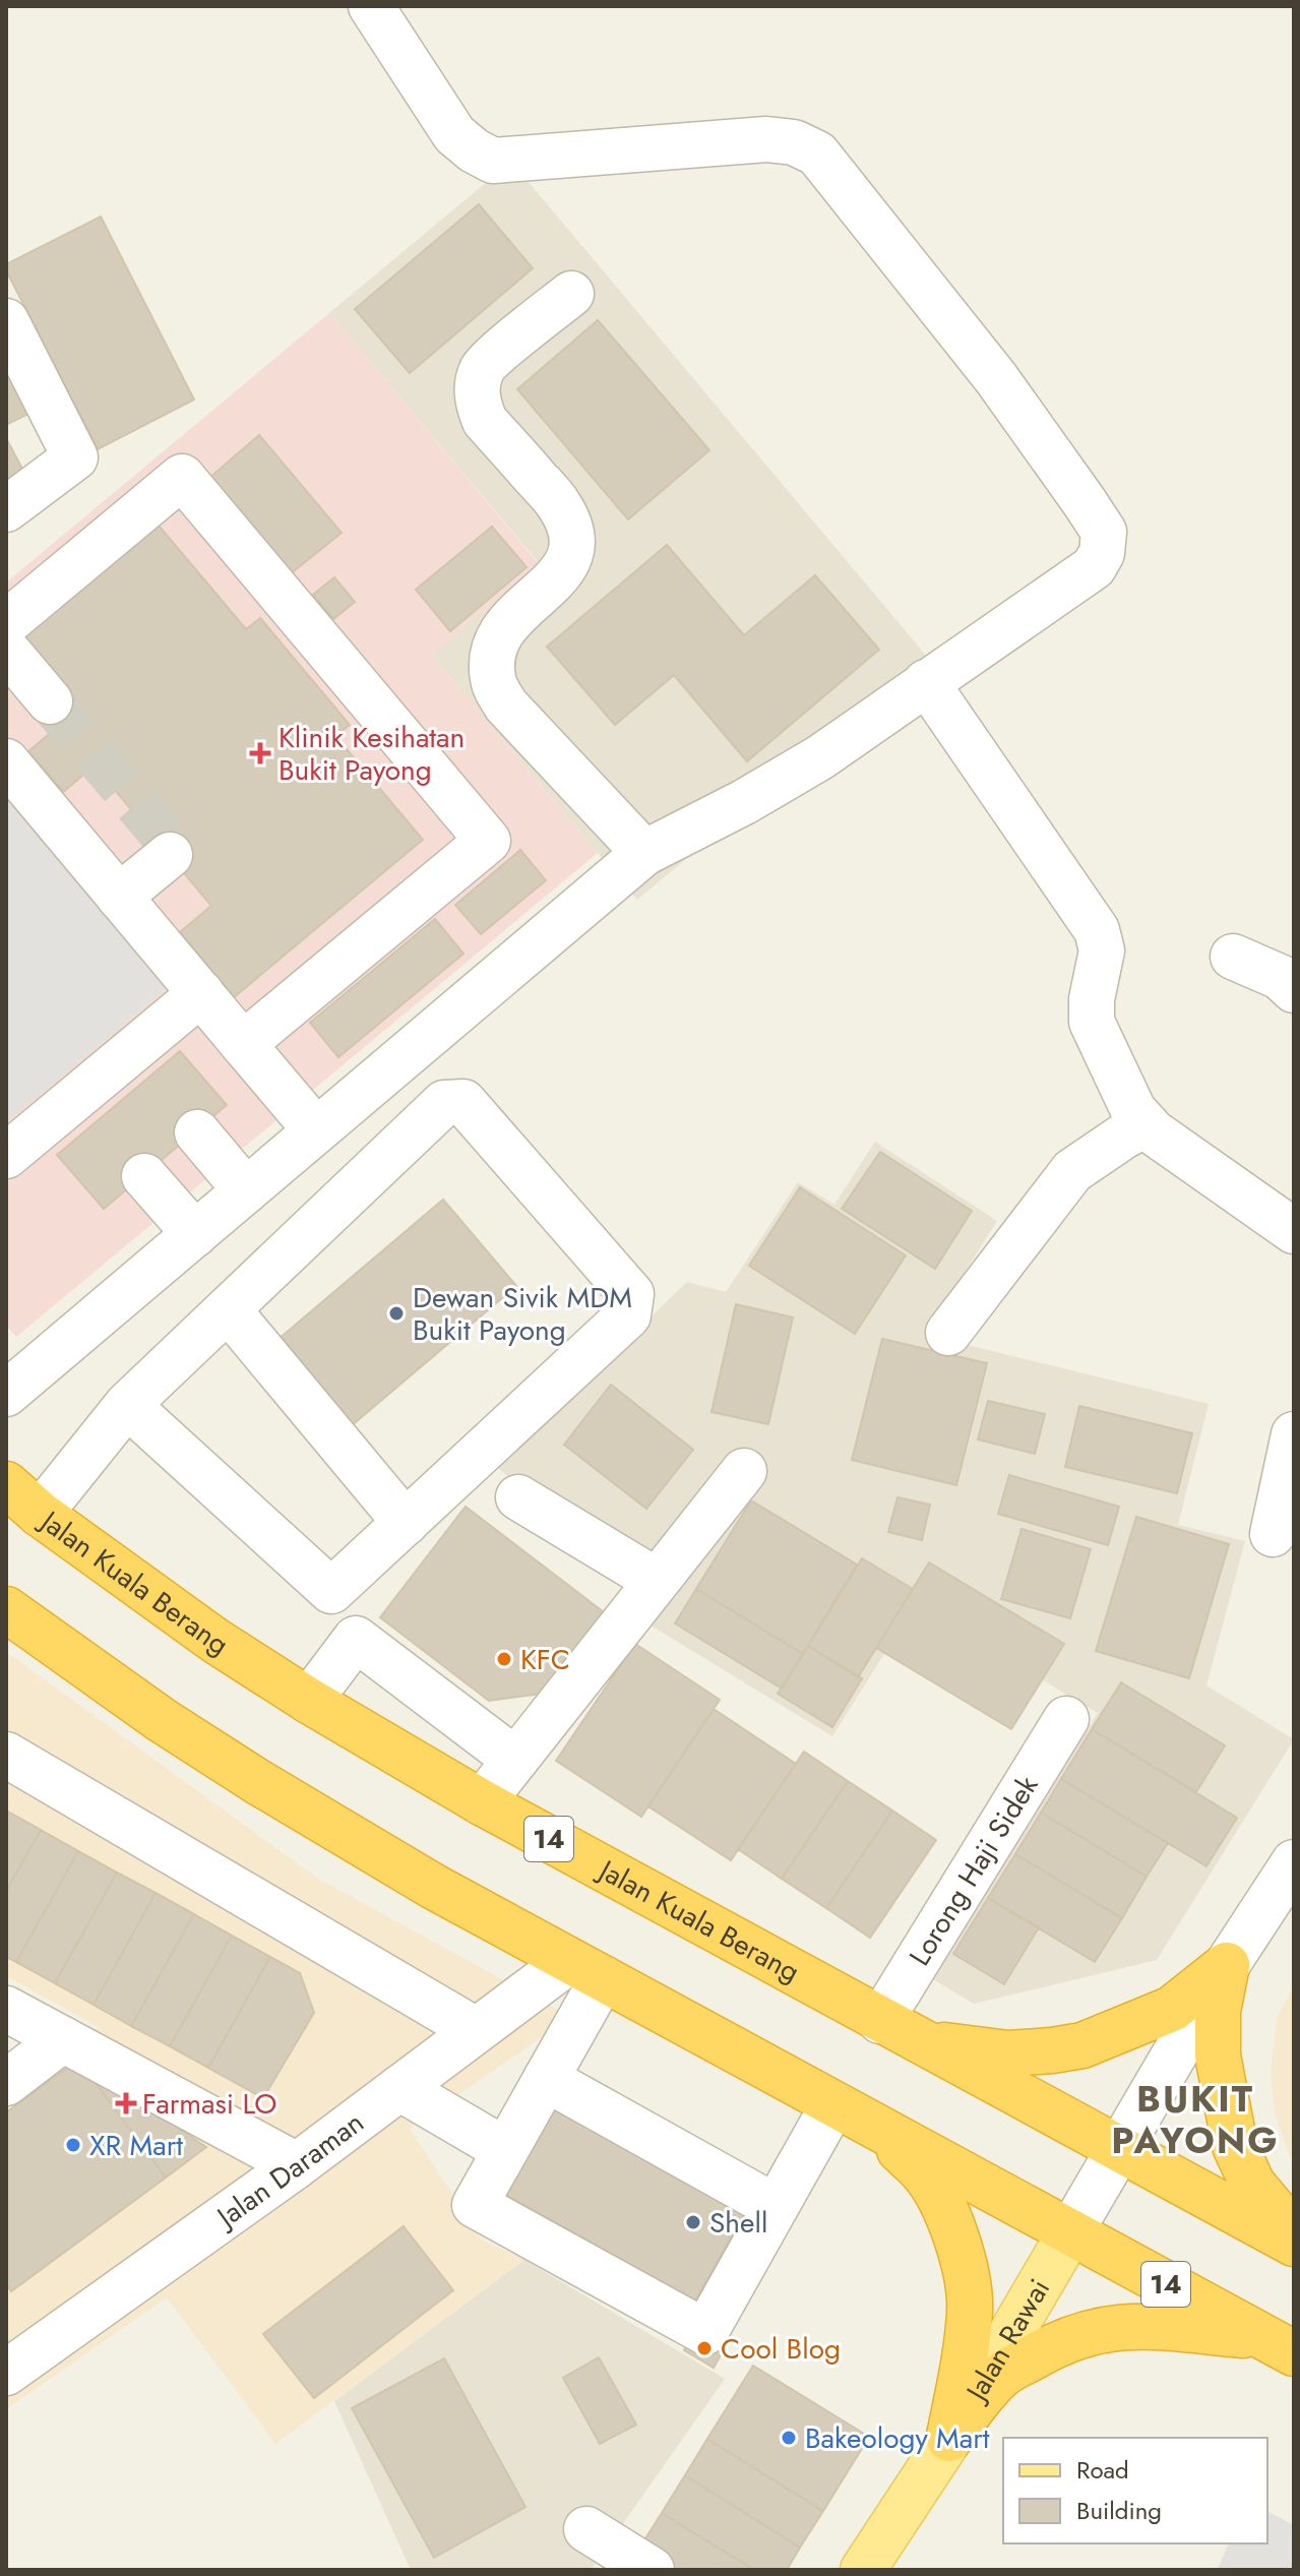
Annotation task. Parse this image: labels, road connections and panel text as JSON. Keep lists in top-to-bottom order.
{
  "streets": {
    "highway": ["Jalan Kuala Berang", "14"],
    "main road": ["Jalan Rawai"],
    "street": ["Lorong Haji Sidek", "Jalan Daraman"]
  },
  "crossings": [
    ["Jalan Kuala Berang", "Lorong Haji Sidek"],
    ["14", "Jalan Daraman"],
    ["14", "Jalan Rawai"]
  ],
  "districts": ["BUKIT PAYONG"],
  "places": {
    "health": ["Klinik Kesihatan Bukit Payong", "Farmasi LO"],
    "other": [
      "Dewan Sivik MDM Bukit Payong",
      "KFC",
      "XR Mart",
      "Shell",
      "Cool Blog",
      "Bakeology Mart"
    ]
  },
  "legend": ["Road", "Building"]
}
